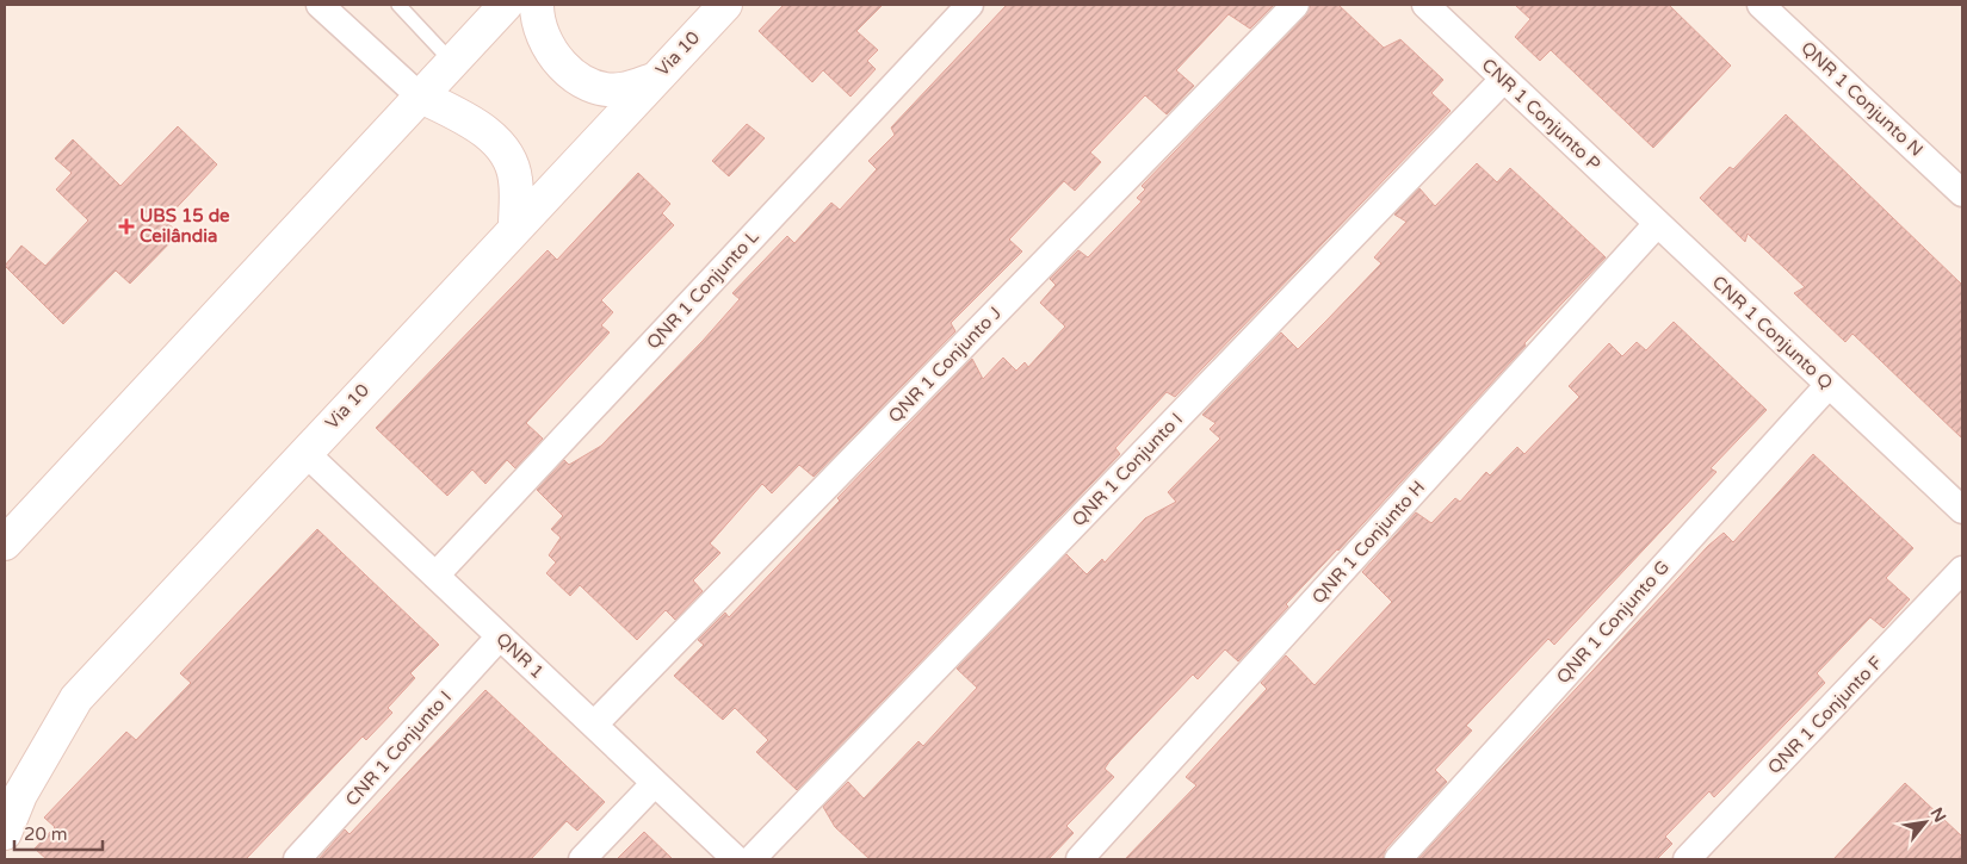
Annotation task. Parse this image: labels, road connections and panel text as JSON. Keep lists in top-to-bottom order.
{
  "streets": {
    "main road": ["Via 10"],
    "street": [
      "QNR 1 Conjunto N",
      "CNR 1 Conjunto P",
      "QNR 1 Conjunto L",
      "CNR 1 Conjunto Q",
      "QNR 1 Conjunto J",
      "QNR 1 Conjunto I",
      "QNR 1 Conjunto H",
      "QNR 1 Conjunto G",
      "QNR 1",
      "QNR 1 Conjunto F",
      "CNR 1 Conjunto I"
    ]
  },
  "crossings": [
    ["Via 10", "QNR 1"],
    ["CNR 1 Conjunto P", "CNR 1 Conjunto Q"],
    ["CNR 1 Conjunto P", "QNR 1 Conjunto I"],
    ["CNR 1 Conjunto P", "QNR 1 Conjunto H"],
    ["QNR 1 Conjunto L", "QNR 1"],
    ["CNR 1 Conjunto Q", "QNR 1 Conjunto H"],
    ["CNR 1 Conjunto Q", "QNR 1 Conjunto G"],
    ["QNR 1 Conjunto J", "QNR 1"],
    ["QNR 1", "CNR 1 Conjunto I"]
  ],
  "places": {
    "health": ["UBS 15 de Ceilândia"]
  },
  "scale_bar": "20 m",
  "north": "top right"
}
